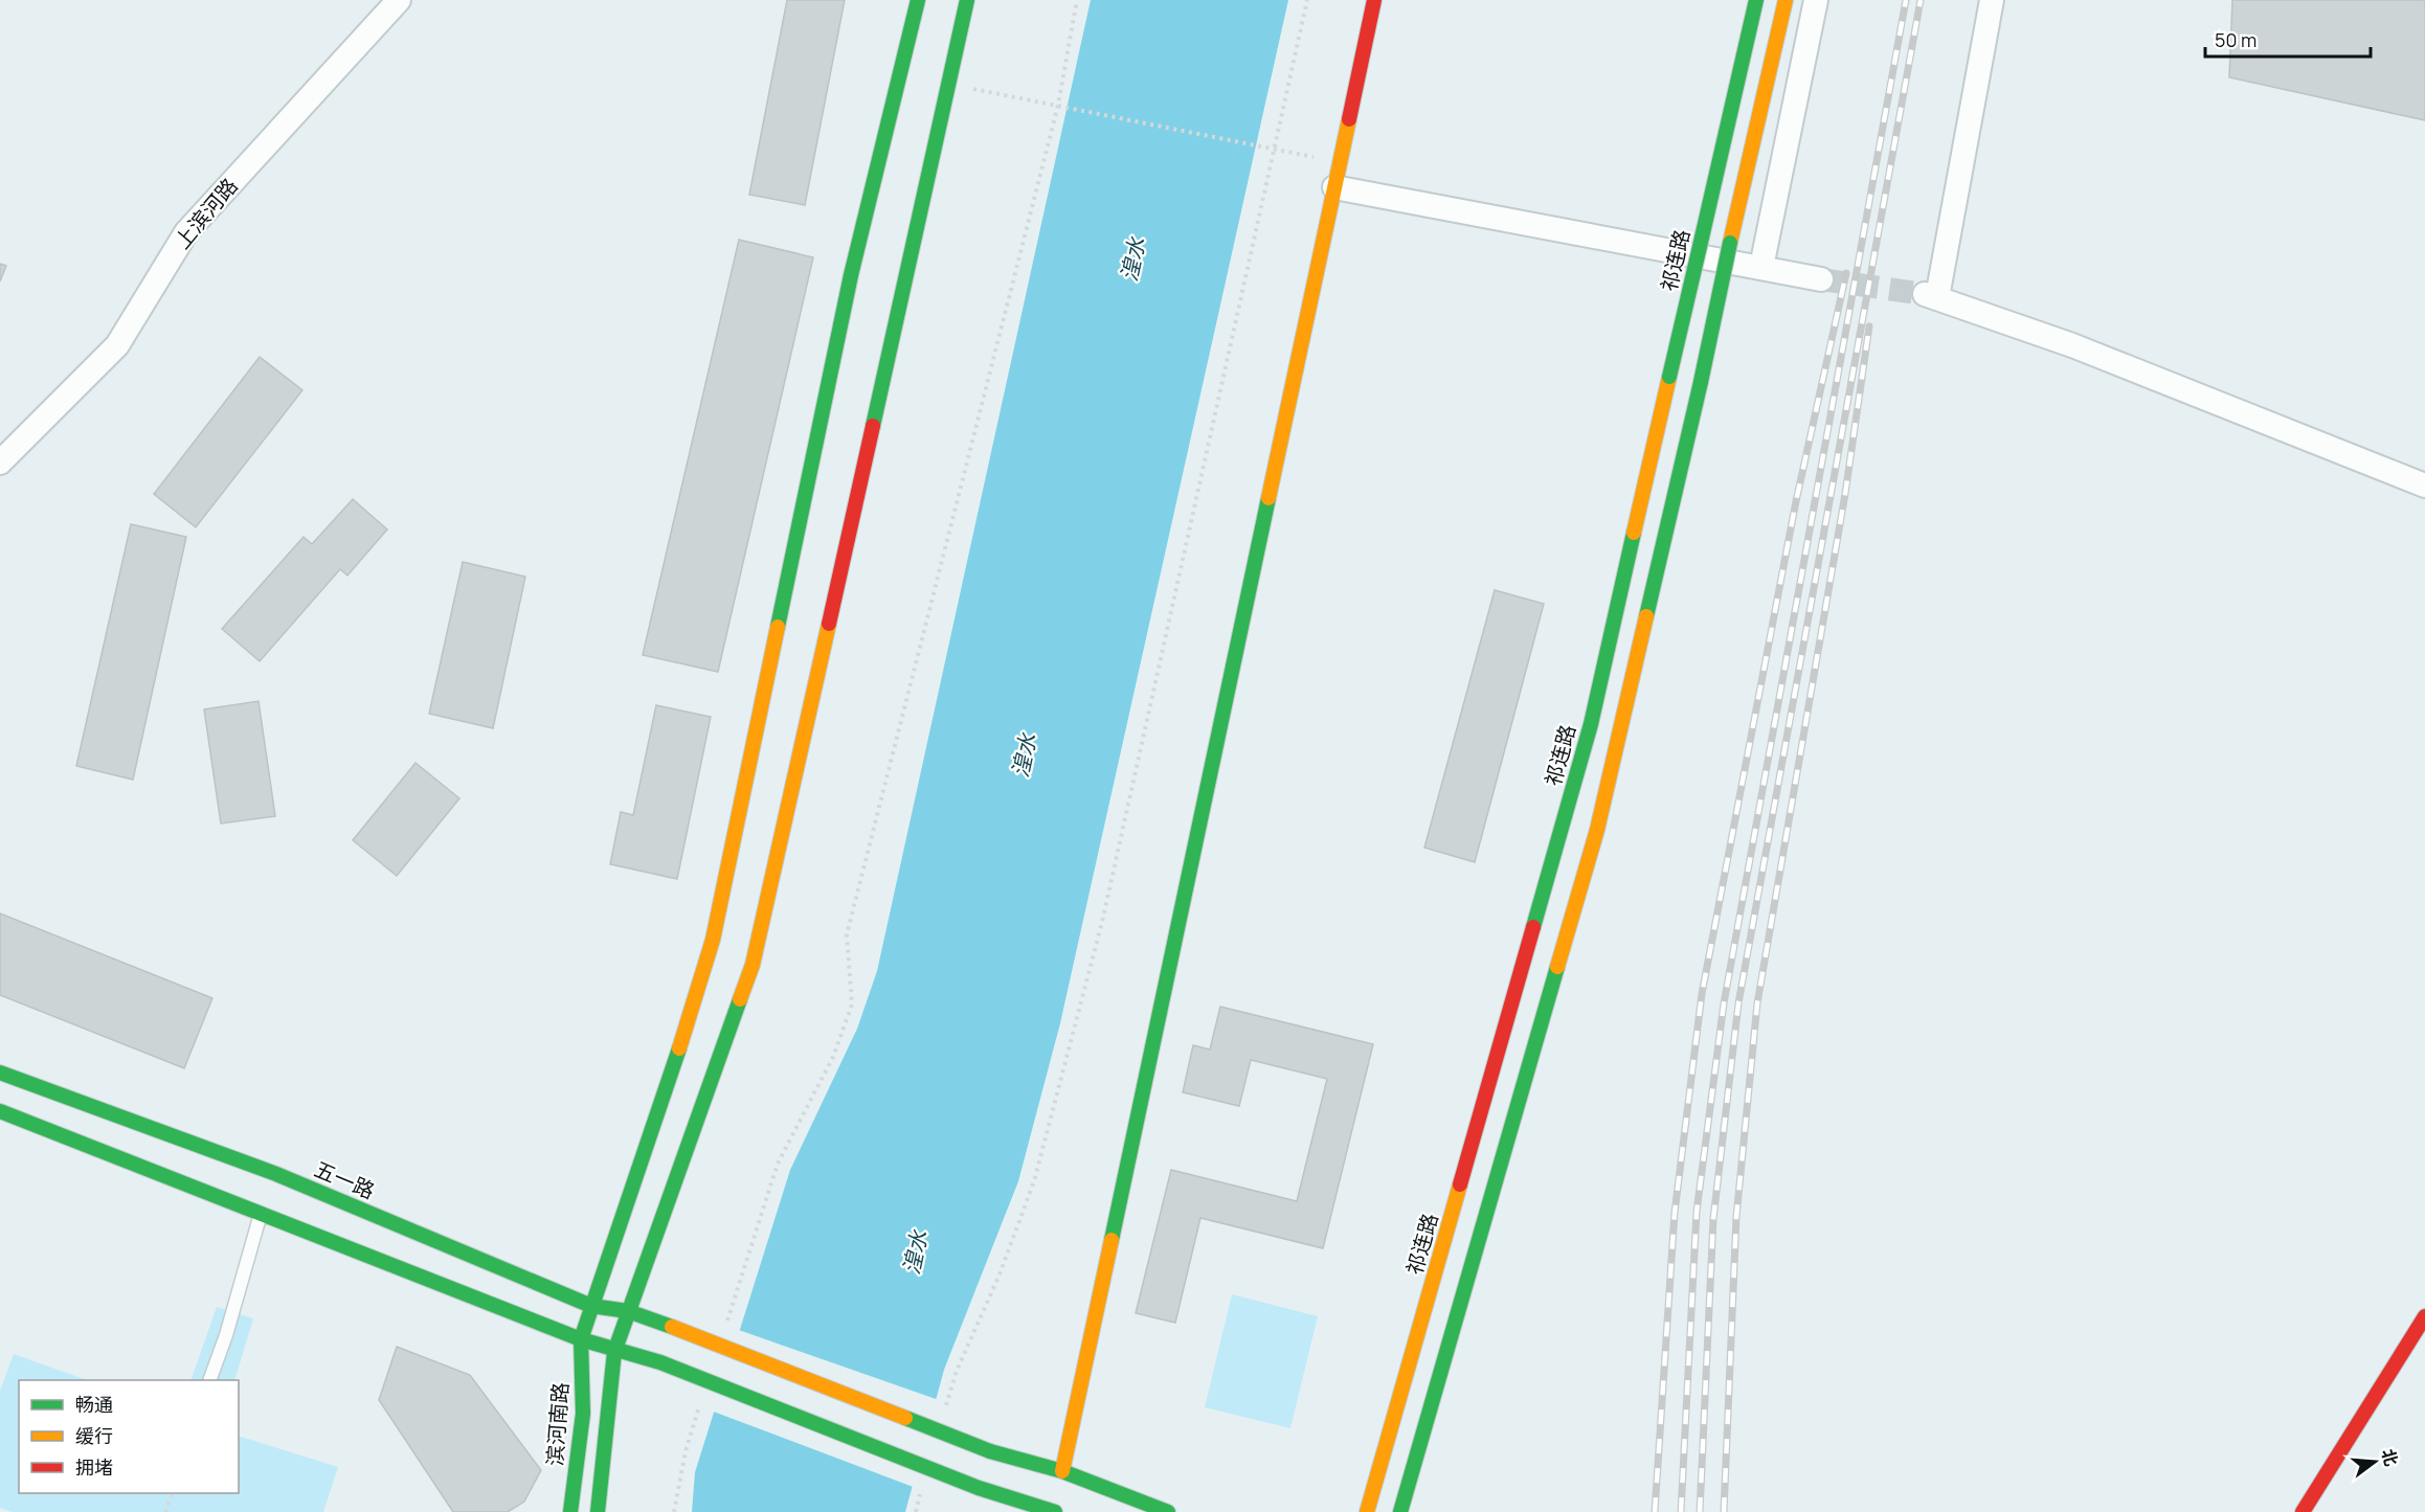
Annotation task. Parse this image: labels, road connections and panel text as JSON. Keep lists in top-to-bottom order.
{
  "streets": {
    "main road": ["祁连路", "五一路", "滨河南路"],
    "street": ["上滨河路"]
  },
  "crossings": [
    ["五一路", "滨河南路"]
  ],
  "water": ["湟水"],
  "legend": ["畅通", "缓行", "拥堵"],
  "scale_bar": "50 m",
  "north": "right"
}
